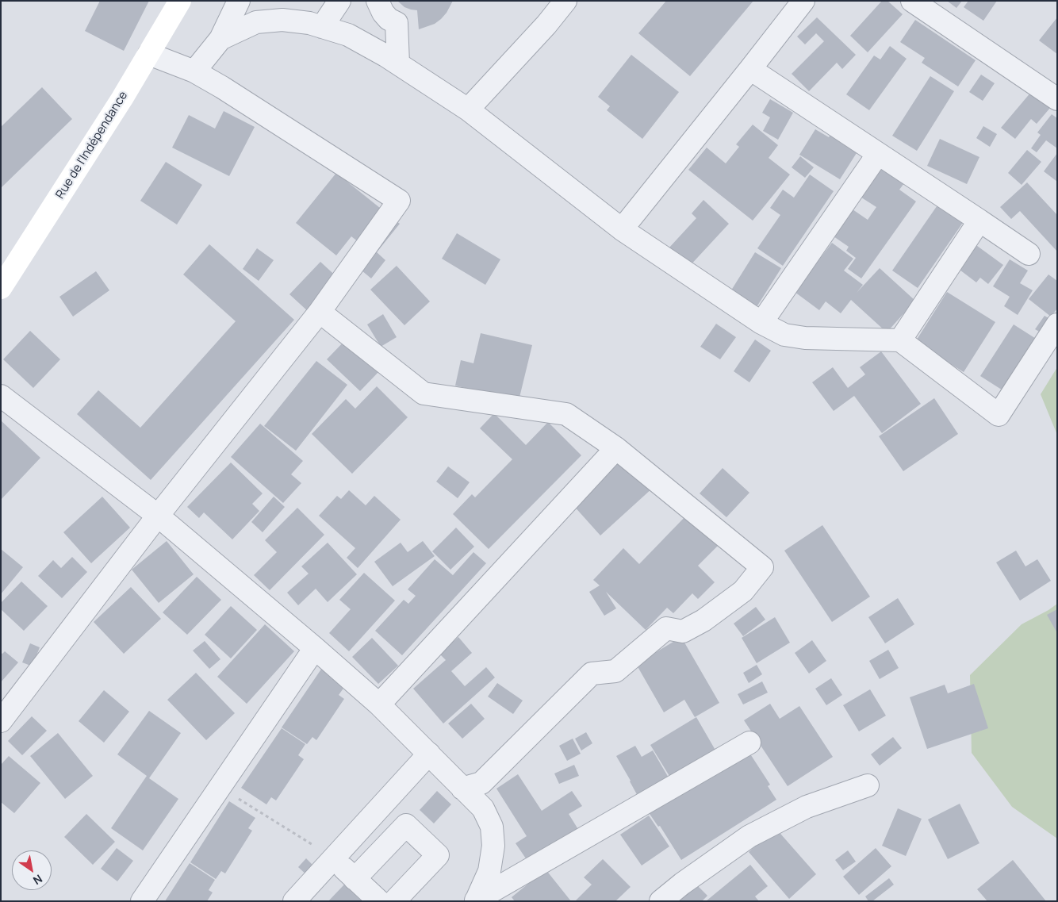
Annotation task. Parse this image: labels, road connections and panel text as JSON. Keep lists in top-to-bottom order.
{
  "streets": {
    "main road": ["Rue de l'Indépendance"]
  },
  "north": "bottom right"
}
